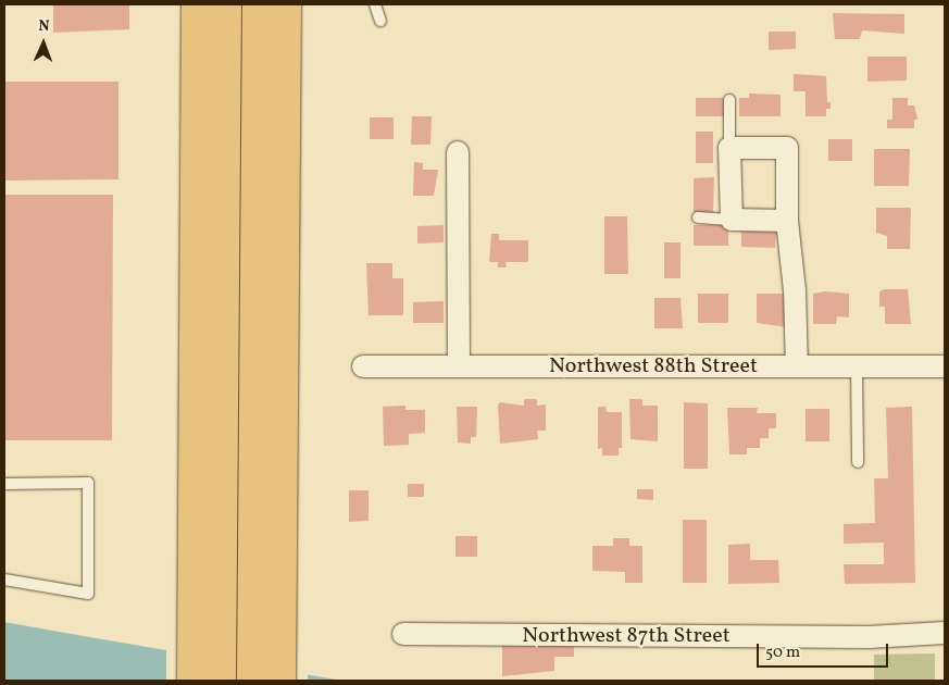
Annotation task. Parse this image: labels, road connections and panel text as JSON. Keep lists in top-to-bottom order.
{
  "streets": {
    "street": ["Northwest 88th Street", "Northwest 87th Street"]
  },
  "scale_bar": "50 m",
  "north": "top"
}
